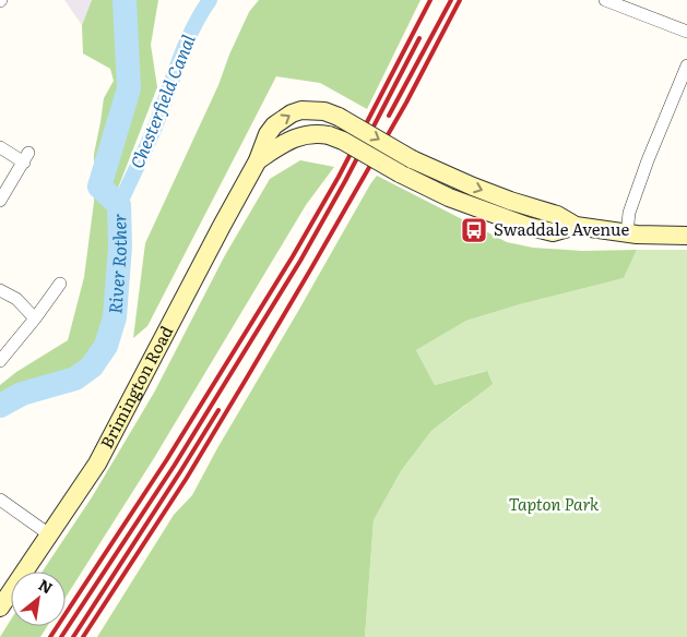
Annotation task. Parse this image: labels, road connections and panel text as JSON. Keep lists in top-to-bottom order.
{
  "streets": {
    "main road": ["Brimington Road"]
  },
  "water": ["Chesterfield Canal", "River Rother"],
  "parks": ["Tapton Park"],
  "places": {
    "bus stop": ["Swaddale Avenue"]
  },
  "north": "top right"
}
